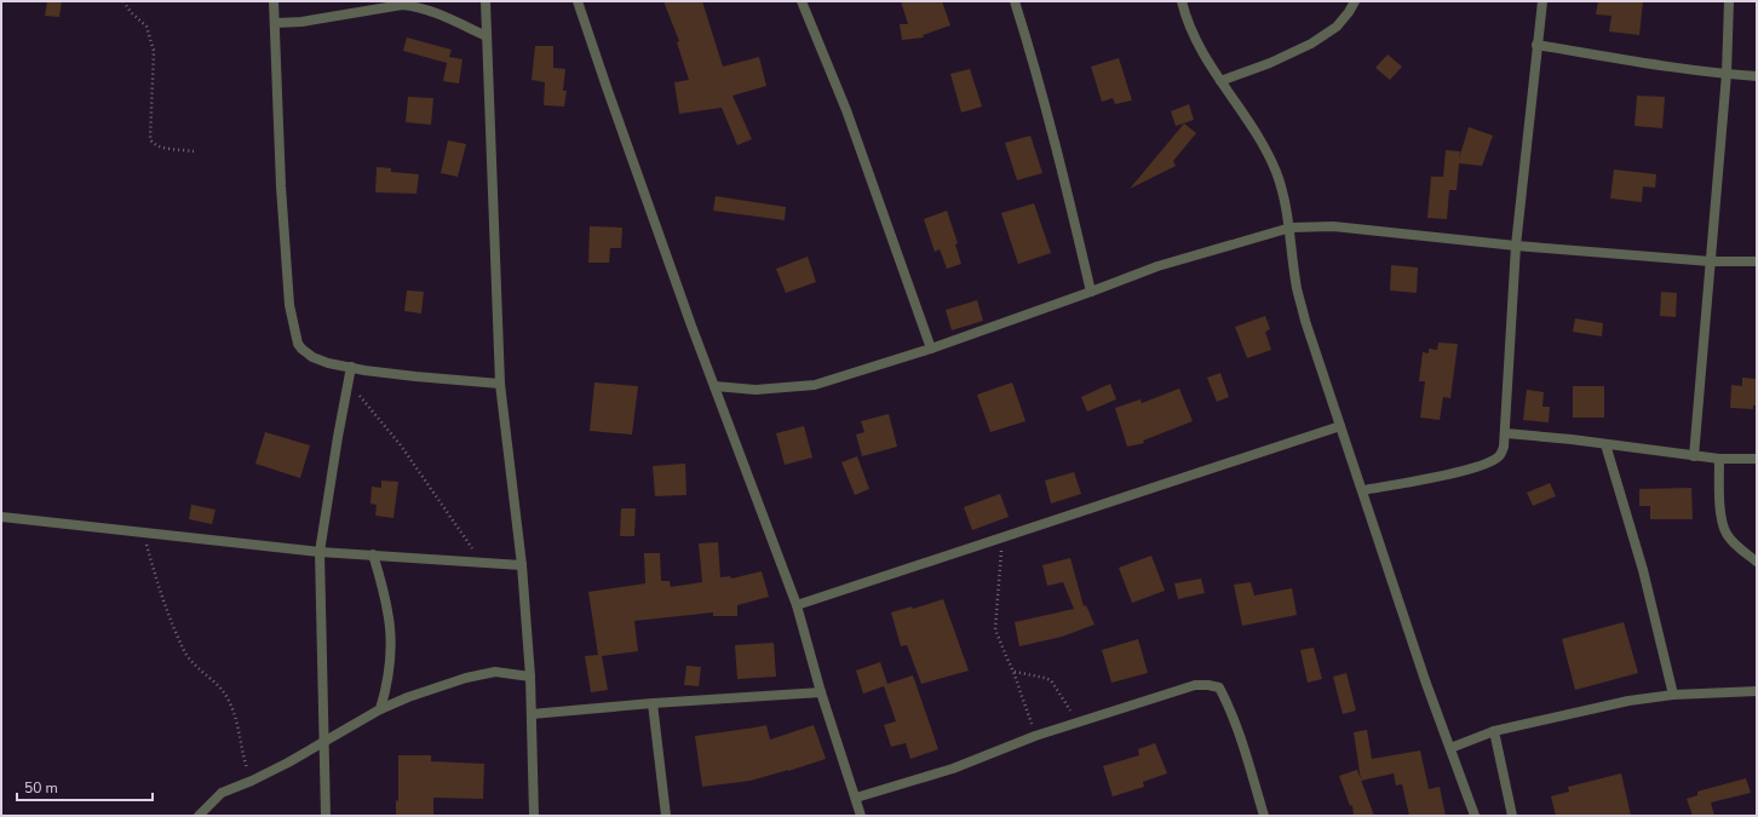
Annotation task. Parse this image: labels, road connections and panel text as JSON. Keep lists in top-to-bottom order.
{
  "scale_bar": "50 m"
}
